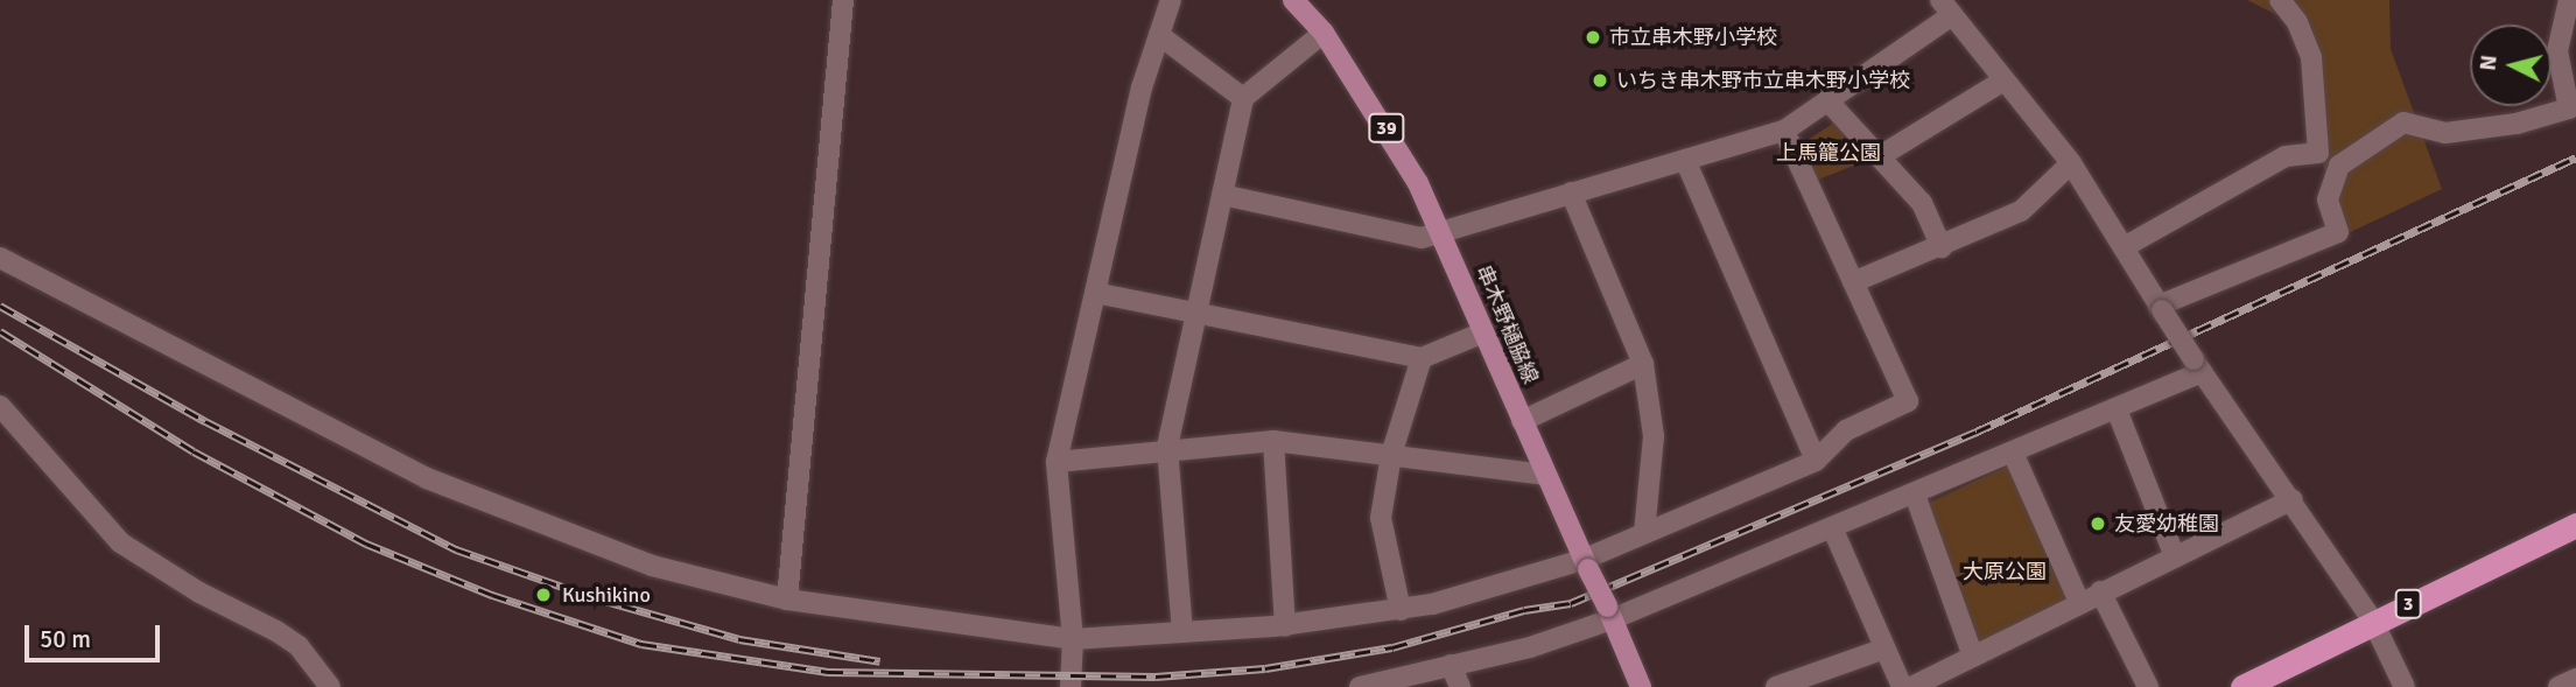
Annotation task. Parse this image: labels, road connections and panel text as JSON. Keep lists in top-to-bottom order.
{
  "streets": {
    "highway": ["3"],
    "main road": ["39", "串木野樋脇線"]
  },
  "parks": ["上馬籠公園", "大原公園"],
  "places": [
    "市立串木野小学校",
    "いちき串木野市立串木野小学校",
    "友愛幼稚園",
    "Kushikino"
  ],
  "scale_bar": "50 m",
  "north": "left"
}
